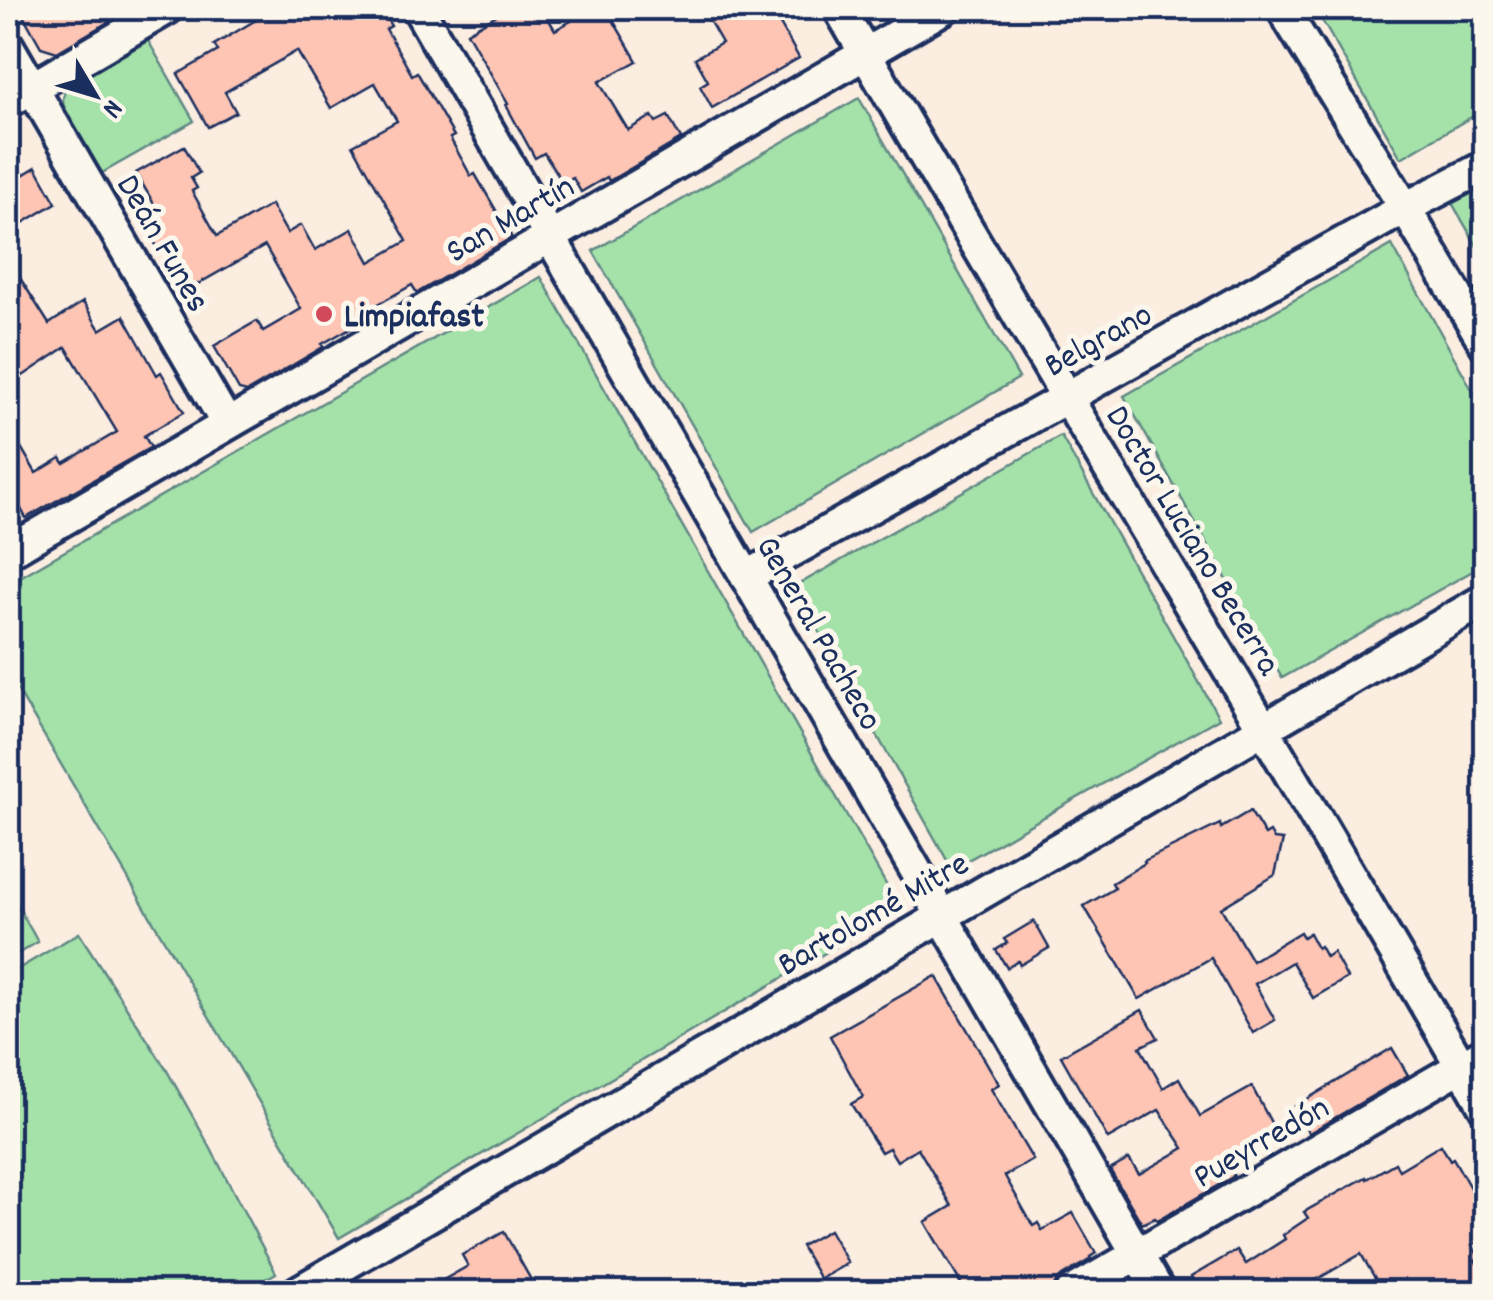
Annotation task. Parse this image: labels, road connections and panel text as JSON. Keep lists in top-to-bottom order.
{
  "streets": {
    "street": [
      "San Martín",
      "Deán Funes",
      "Belgrano",
      "Doctor Luciano Becerra",
      "General Pacheco",
      "Bartolomé Mitre",
      "Pueyrredón"
    ]
  },
  "crossings": [
    ["San Martín", "Deán Funes"],
    ["San Martín", "Doctor Luciano Becerra"],
    ["San Martín", "General Pacheco"],
    ["Belgrano", "Doctor Luciano Becerra"],
    ["Belgrano", "General Pacheco"],
    ["Doctor Luciano Becerra", "Bartolomé Mitre"],
    ["Doctor Luciano Becerra", "Pueyrredón"],
    ["General Pacheco", "Bartolomé Mitre"],
    ["General Pacheco", "Pueyrredón"]
  ],
  "places": ["Limpiafast"],
  "north": "bottom right"
}
